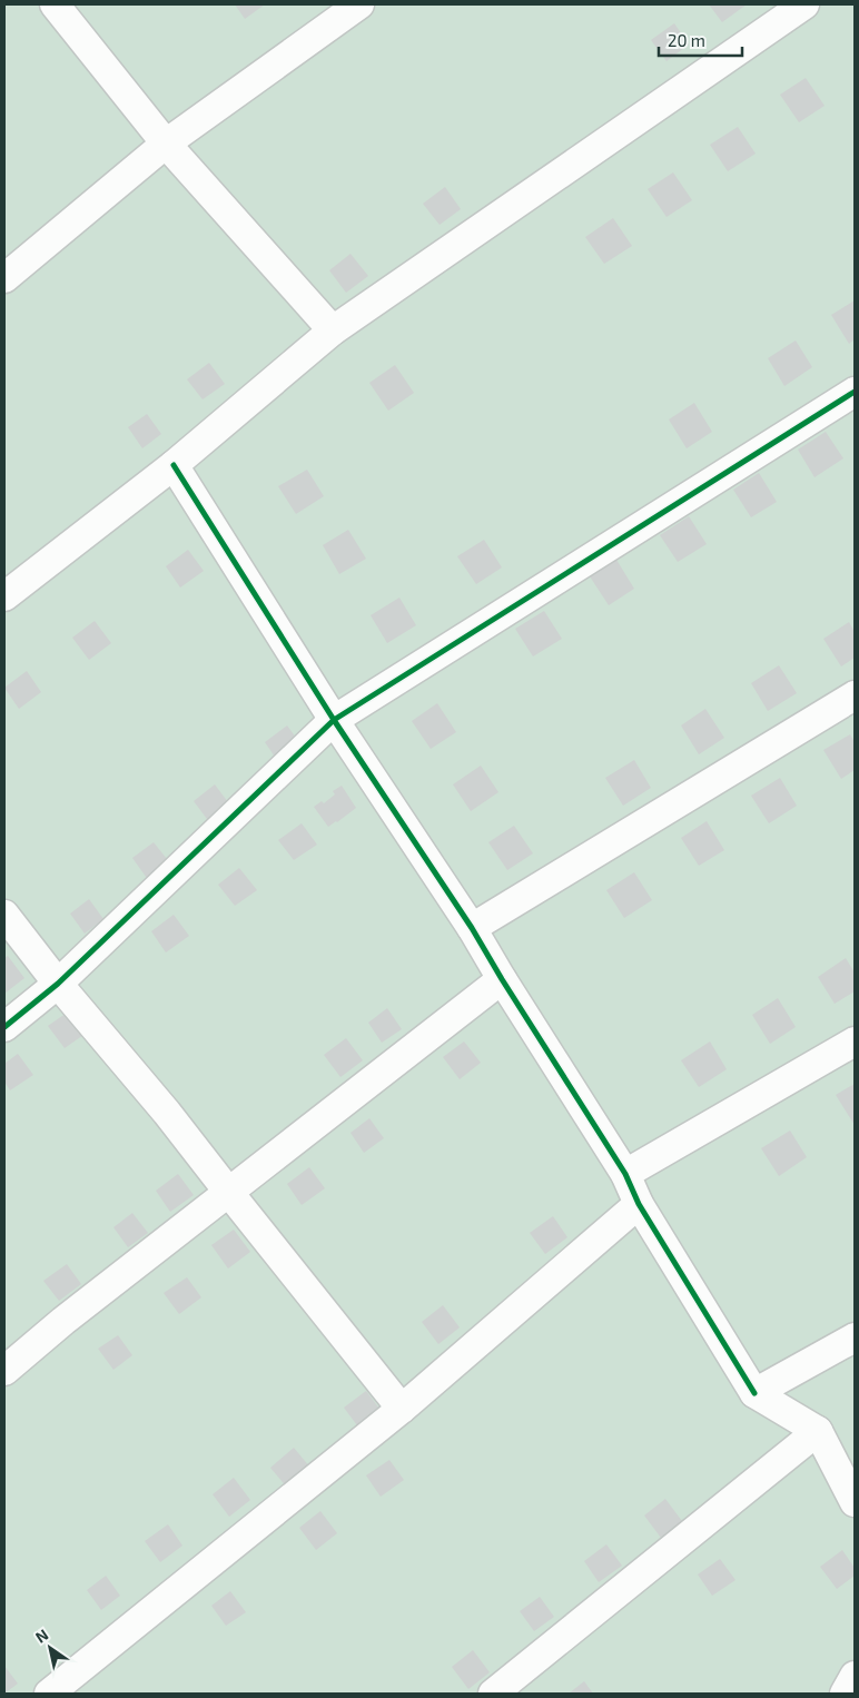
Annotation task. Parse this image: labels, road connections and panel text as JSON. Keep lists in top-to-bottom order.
{
  "scale_bar": "20 m",
  "north": "top left"
}
